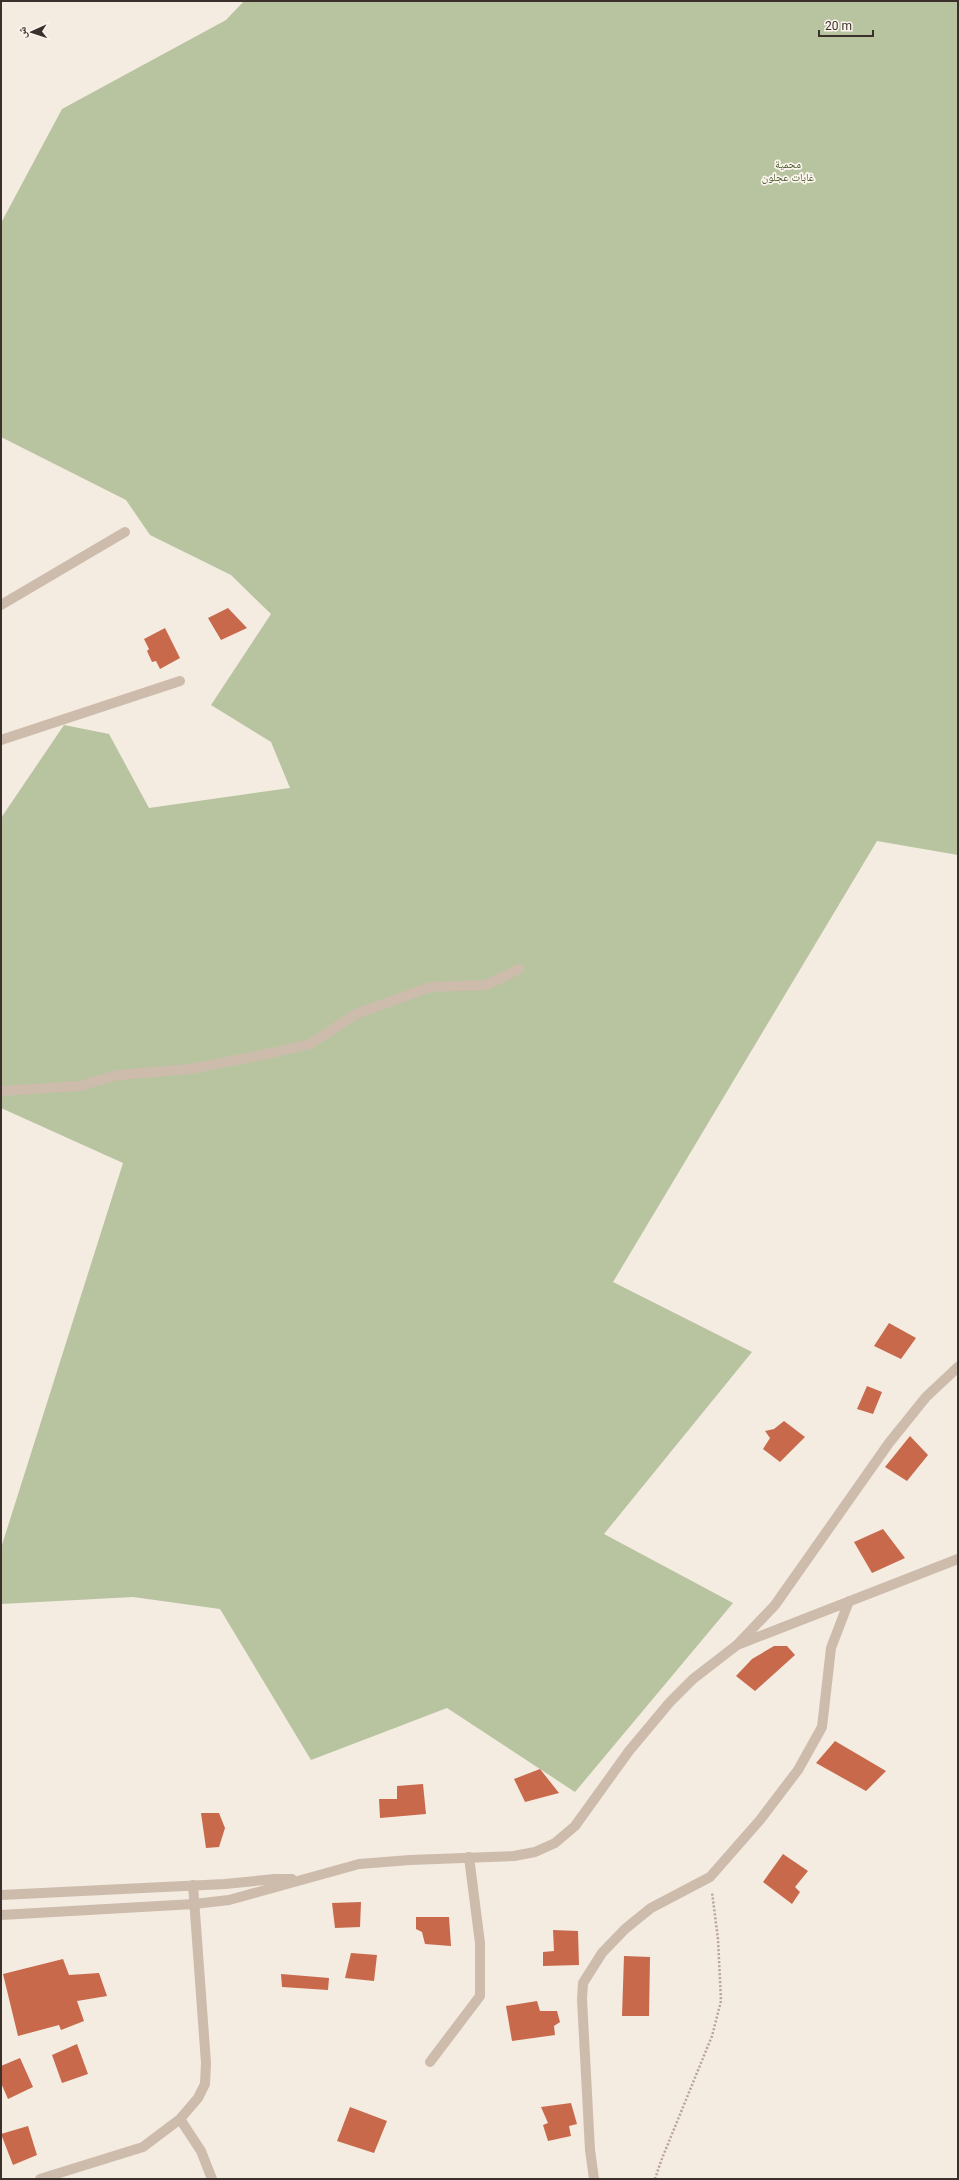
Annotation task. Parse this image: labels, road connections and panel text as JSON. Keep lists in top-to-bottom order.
{
  "parks": ["محمية غابات عجلون"],
  "scale_bar": "20 m",
  "north": "left"
}
